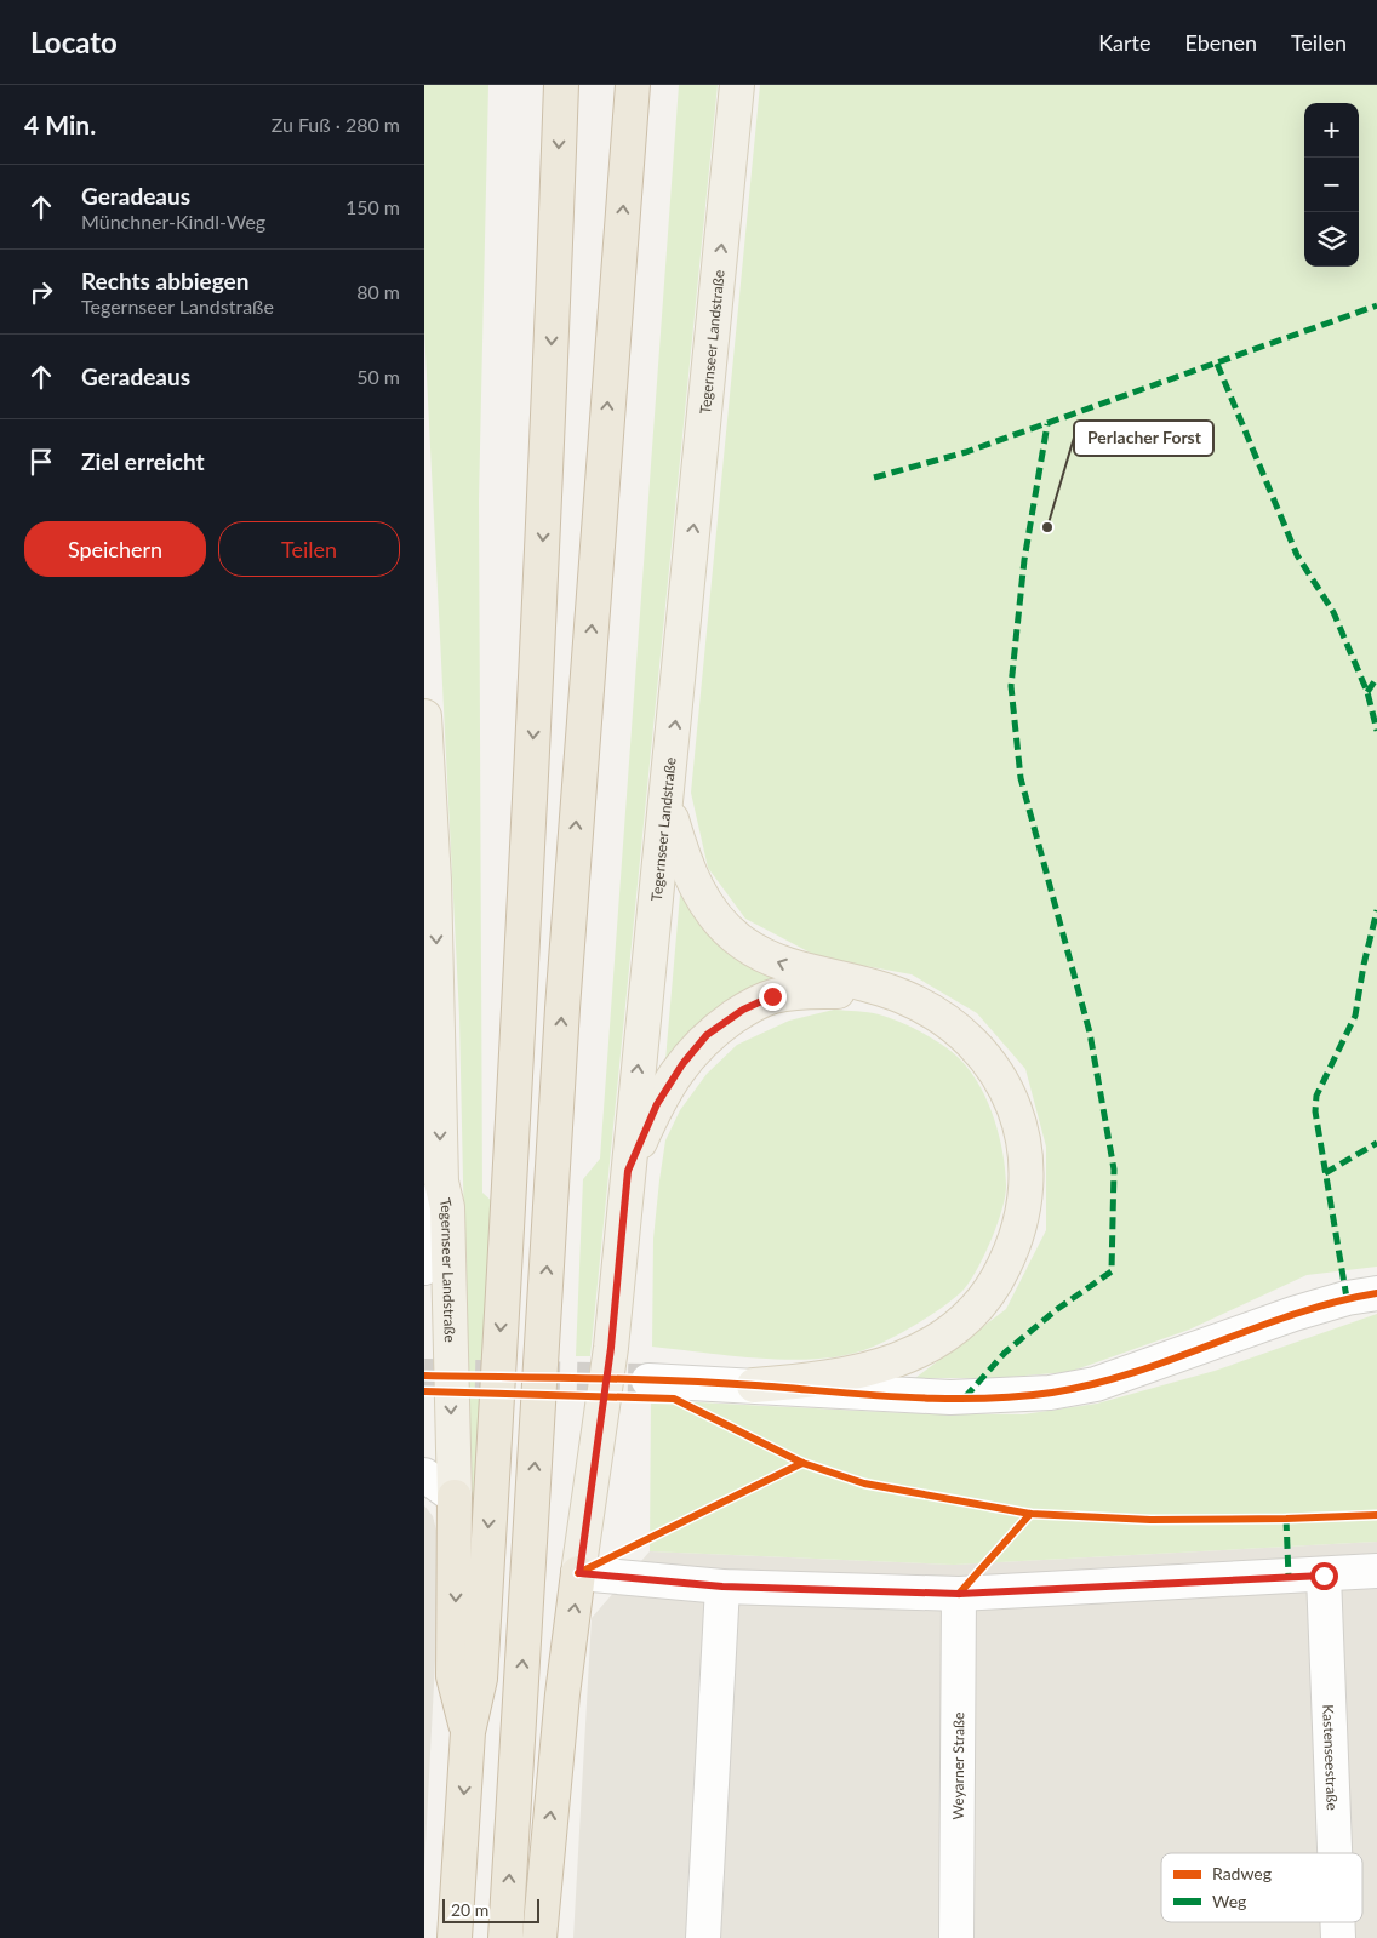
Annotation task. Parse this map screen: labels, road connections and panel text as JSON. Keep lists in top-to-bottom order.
{
  "streets": {
    "main road": ["Tegernseer Landstraße"],
    "street": ["Kastenseestraße", "Weyarner Straße"]
  },
  "places": ["Perlacher Forst"],
  "legend": ["Radweg", "Weg"],
  "scale_bar": "20 m",
  "page": {
    "header": "Locato",
    "nav": ["Karte", "Ebenen", "Teilen"],
    "heading": ["4 Min.", "Zu Fuß · 280 m"],
    "map_buttons": ["+", "−"],
    "list": [
      ["Geradeaus", "Münchner-Kindl-Weg", "150 m"],
      ["Rechts abbiegen", "Tegernseer Landstraße", "80 m"],
      ["Geradeaus", "50 m"],
      "Ziel erreicht"
    ],
    "buttons": ["Speichern", "Teilen"],
    "scale": "20 m"
  }
}
